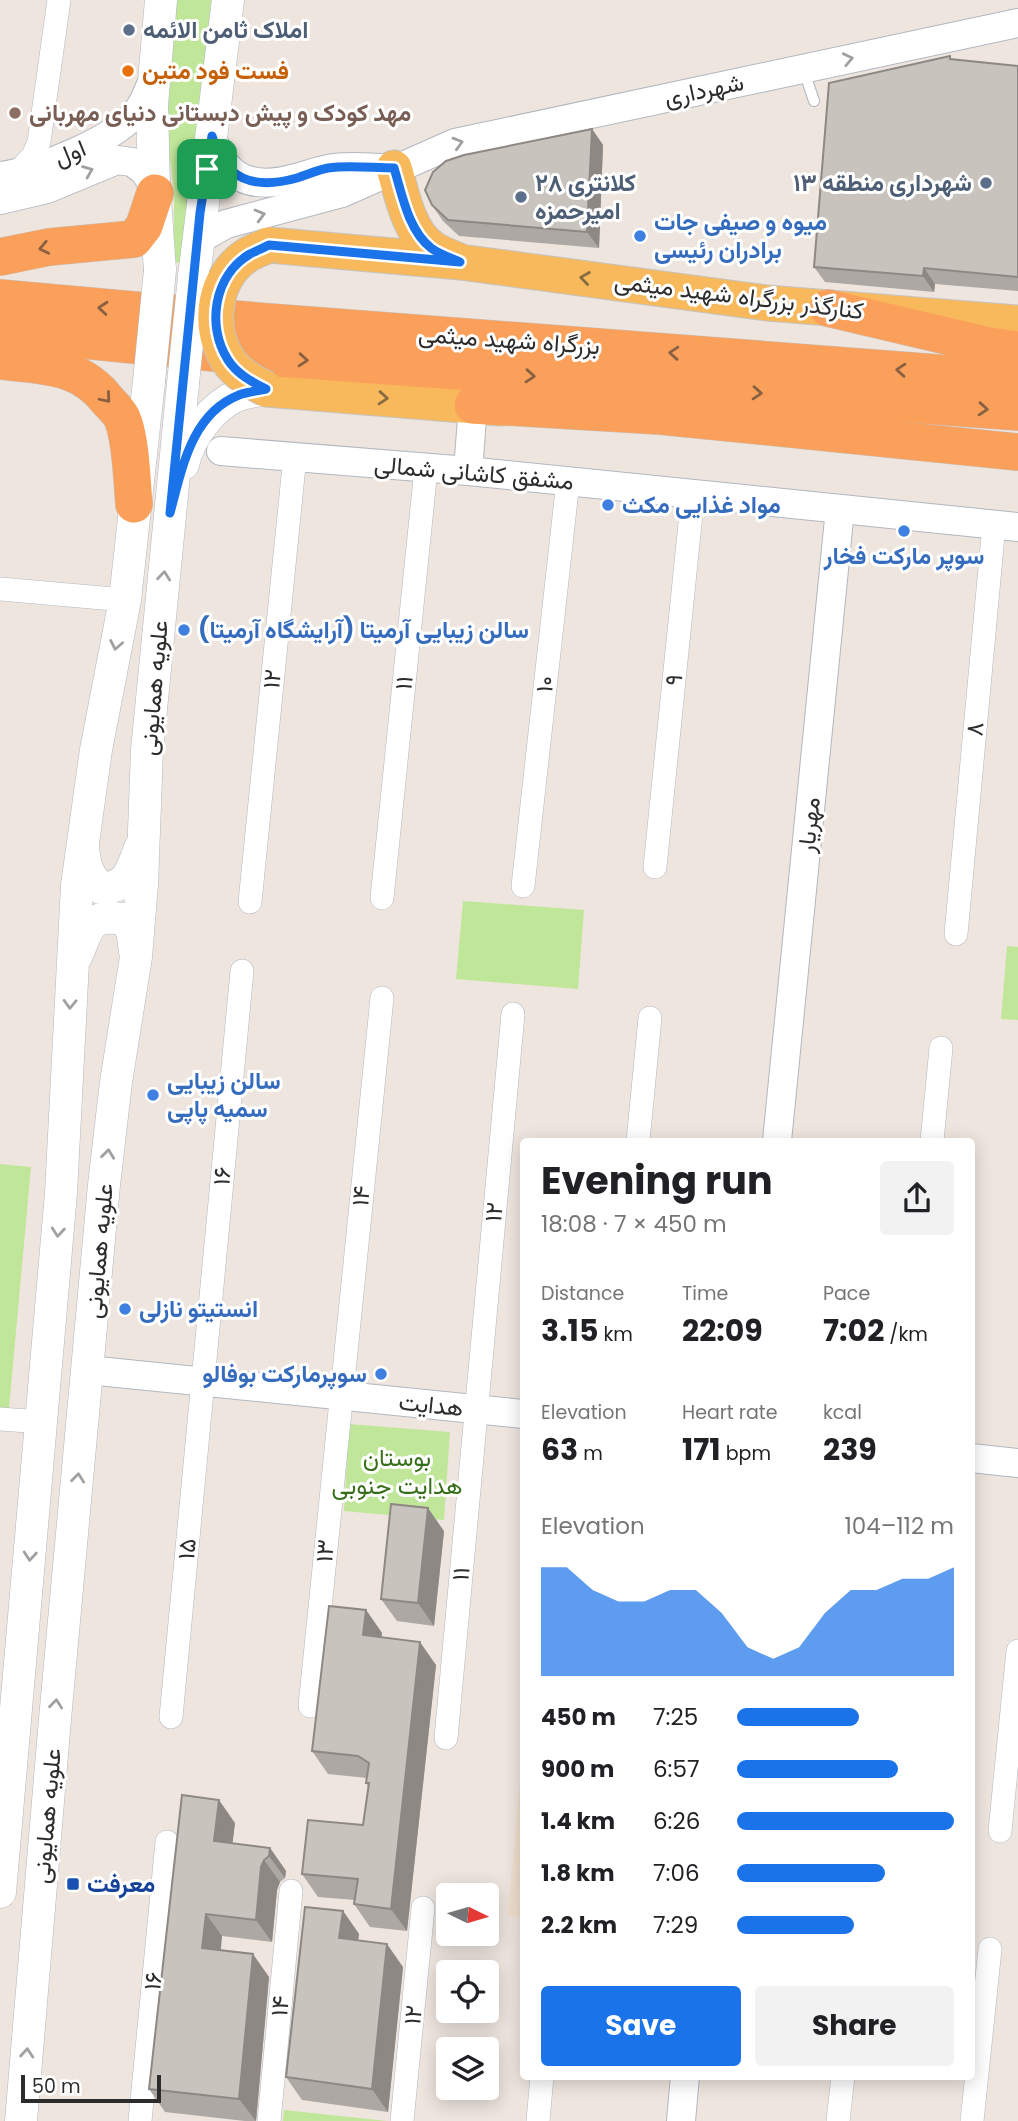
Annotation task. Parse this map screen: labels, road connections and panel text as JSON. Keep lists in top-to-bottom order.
{
  "streets": {
    "highway": ["بزرگراه شهید میثمی"],
    "main road": ["کنارگذر بزرگراه شهید میثمی", "علویه همایونی"],
    "street": [
      "شهرداری",
      "اول",
      "مشفق کاشانی شمالی",
      "۱۲",
      "۹",
      "۱۱",
      "۱۰",
      "۸",
      "مهریار",
      "۱۶",
      "۱۴",
      "هدایت",
      "۱۵",
      "۱۳"
    ]
  },
  "crossings": [
    ["شهرداری", "علویه همایونی"],
    ["اول", "علویه همایونی"],
    ["مشفق کاشانی شمالی", "۱۲"],
    ["مشفق کاشانی شمالی", "۹"],
    ["مشفق کاشانی شمالی", "۱۱"],
    ["مشفق کاشانی شمالی", "۱۰"],
    ["مشفق کاشانی شمالی", "۸"],
    ["مشفق کاشانی شمالی", "مهریار"],
    ["۱۲", "۱۱"],
    ["۱۲", "هدایت"],
    ["۱۱", "هدایت"],
    ["علویه همایونی", "هدایت"],
    ["۱۶", "هدایت"],
    ["۱۶", "۱۵"],
    ["۱۴", "هدایت"],
    ["۱۴", "۱۳"],
    ["هدایت", "۱۵"],
    ["هدایت", "۱۳"]
  ],
  "one_way": ["شهرداری"],
  "parks": ["بوستان هدایت جنوبی"],
  "places": {
    "other": [
      "املاک ثامن الائمه",
      "فست فود متین",
      "مهد کودک و پیش دبستانی دنیای‌ مهربانی",
      "شهرداری منطقه ۱۳",
      "کلانتری ۲۸ امیرحمزه",
      "میوه و صیفی جات برادران رئیسی",
      "مواد غذایی مکث",
      "سوپر مارکت فخار",
      "سالن زیبایی آرمیتا (آرایشگاه آرمیتا)",
      "سالن زیبایی سمیه پاپی",
      "انستیتو نازلی",
      "سوپرمارکت بوفالو"
    ],
    "transit": ["معرفت"]
  },
  "scale_bar": "50 m",
  "north": "right",
  "page": {
    "heading": ["Evening run", "18:08 · 7 × 450 m"],
    "stats": [
      ["Distance", "3.15 km"],
      ["Time", "22:09"],
      ["Pace", "7:02 /km"],
      ["Elevation", "63 m"],
      ["Heart rate", "171 bpm"],
      ["kcal", "239"]
    ],
    "chart": ["Elevation", "104–112 m"],
    "list": [
      {
        "name": "450 m",
        "note": "7:25"
      },
      {
        "name": "900 m",
        "note": "6:57"
      },
      {
        "name": "1.4 km",
        "note": "6:26"
      },
      {
        "name": "1.8 km",
        "note": "7:06"
      },
      {
        "name": "2.2 km",
        "note": "7:29"
      }
    ],
    "buttons": ["Save", "Share"],
    "scale": "50 m"
  }
}
